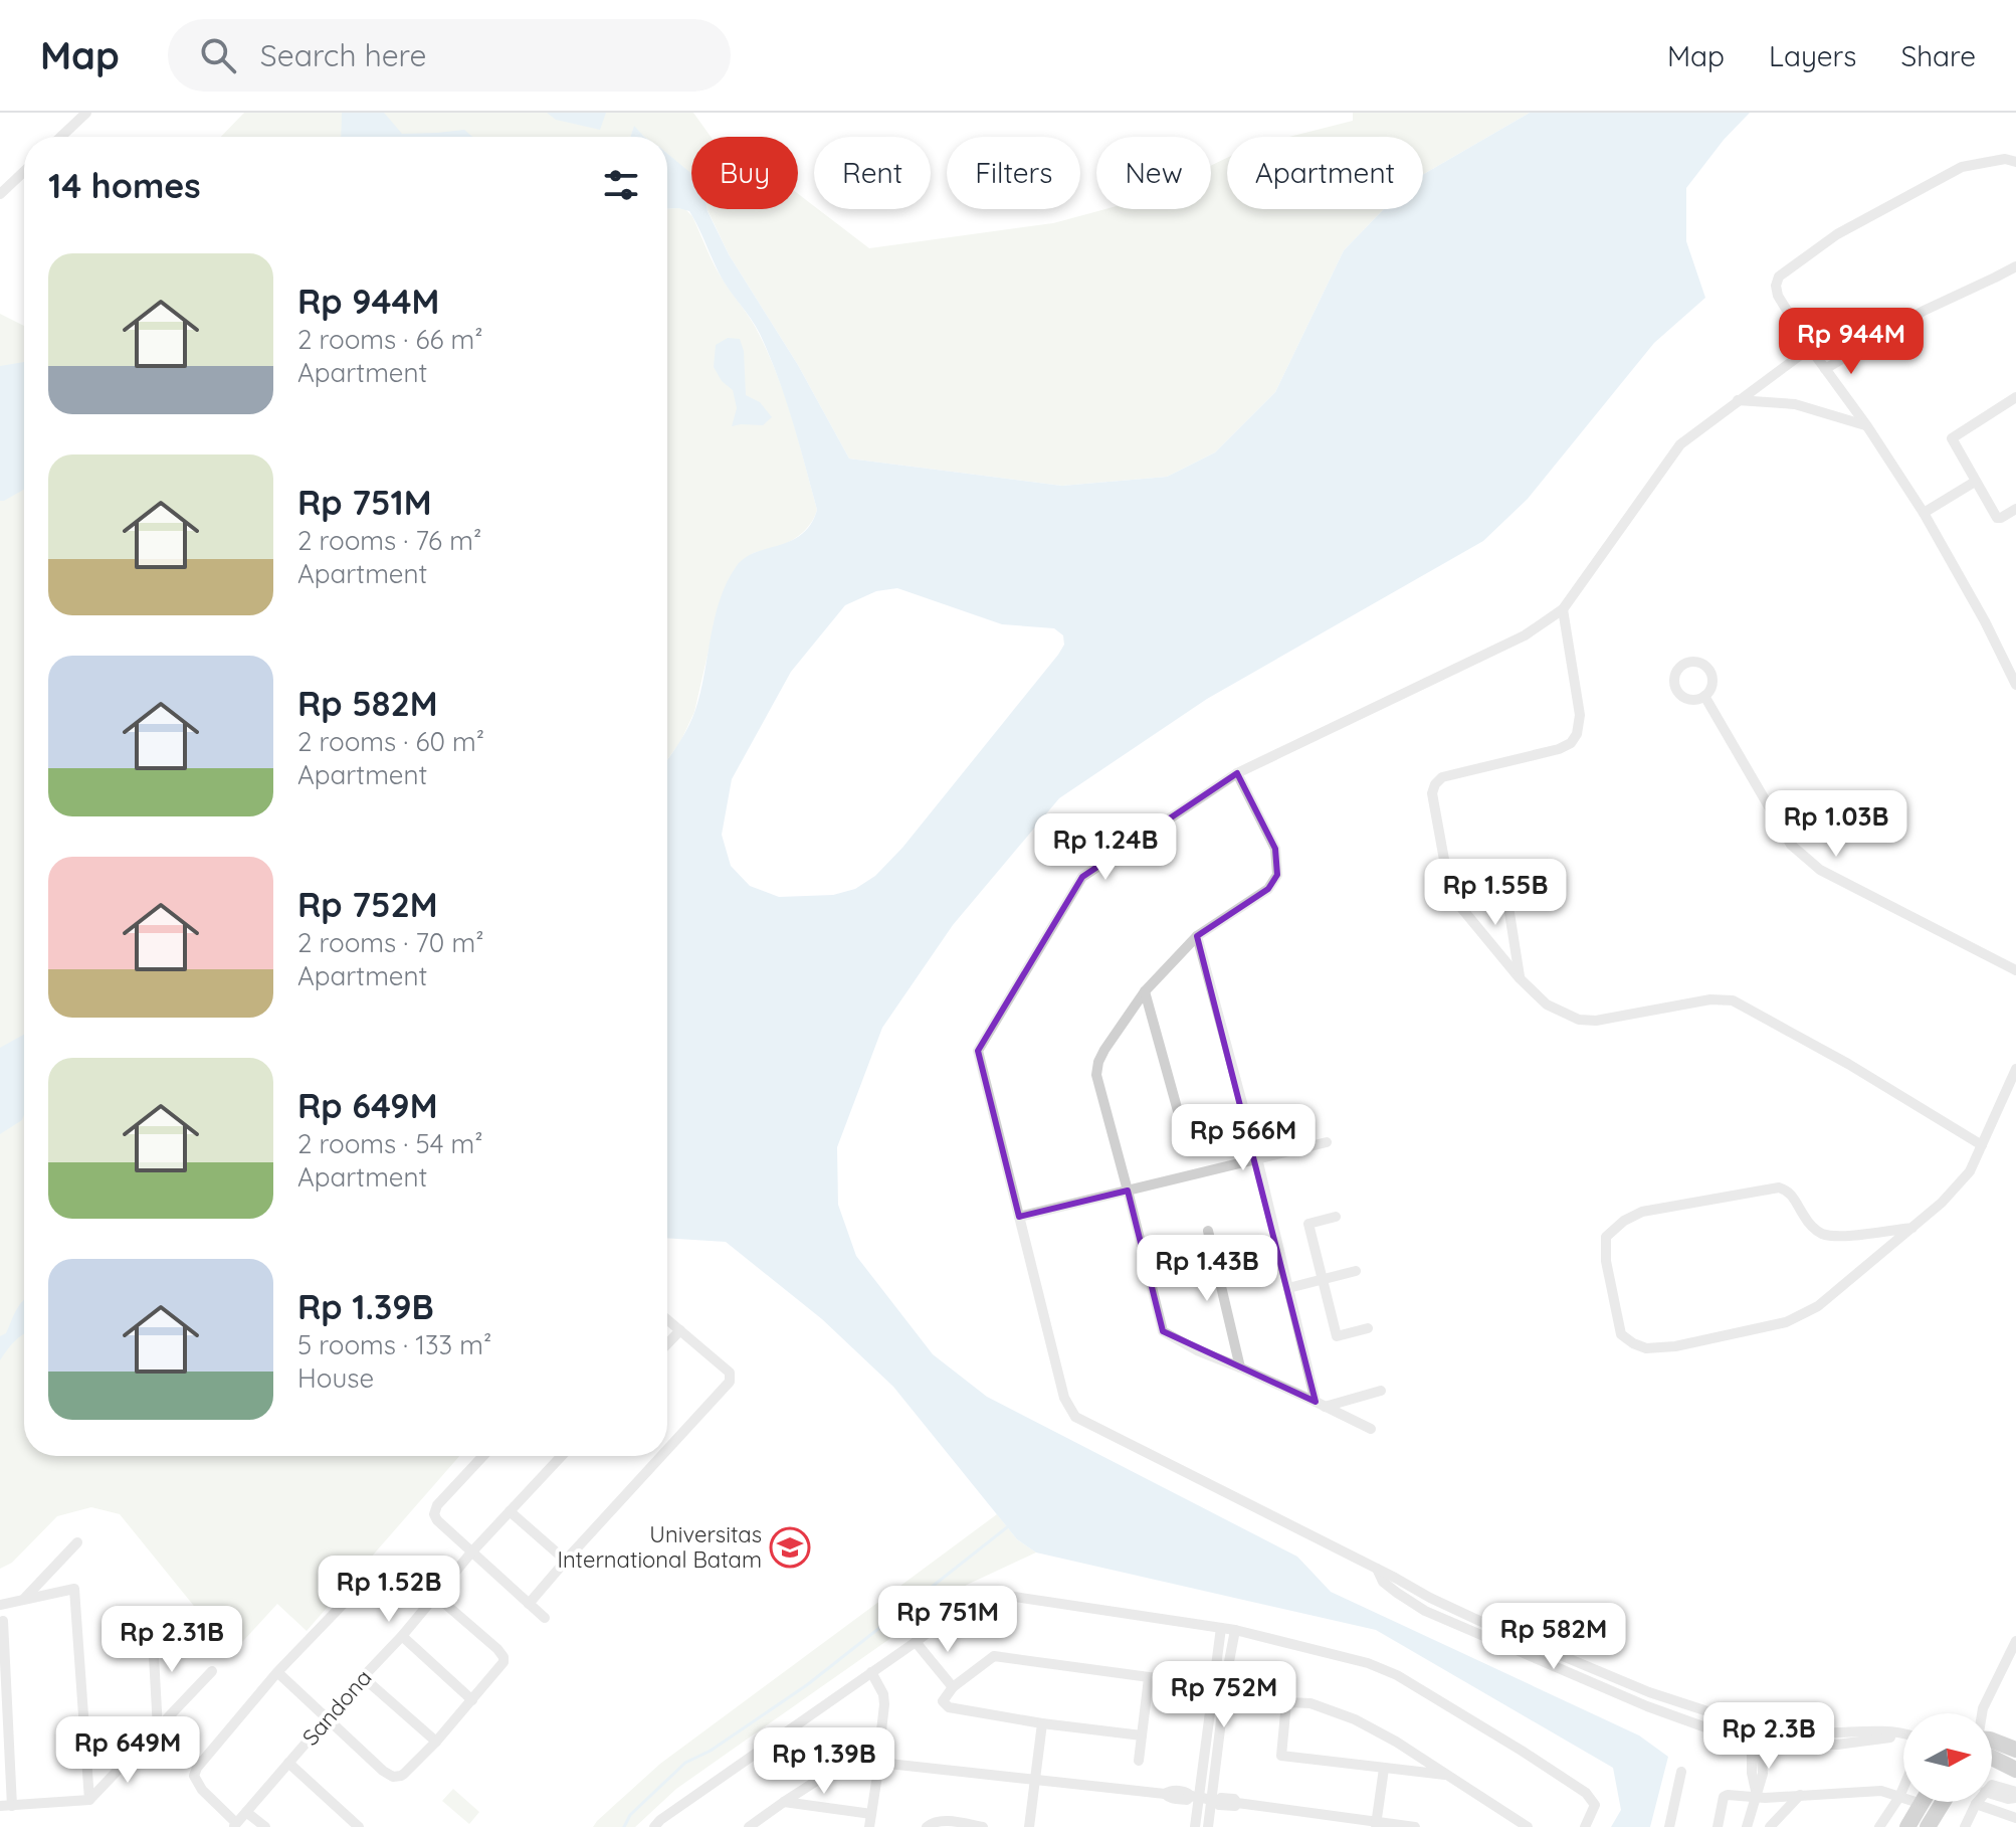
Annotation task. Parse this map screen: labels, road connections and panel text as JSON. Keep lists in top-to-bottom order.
{
  "streets": {
    "street": ["Sandona"]
  },
  "places": {
    "school or university": ["Universitas International Batam"]
  },
  "north": "right",
  "page": {
    "header": "Map",
    "search": "Search here",
    "nav": ["Map", "Layers", "Share"],
    "chip": [
      "Buy",
      "Rent",
      "Filters",
      "New",
      "Apartment"
    ],
    "heading": "14 homes",
    "list": [
      {
        "name": "Rp 944M",
        "note": "2 rooms · 66 m² · Apartment"
      },
      {
        "name": "Rp 751M",
        "note": "2 rooms · 76 m² · Apartment"
      },
      {
        "name": "Rp 582M",
        "note": "2 rooms · 60 m² · Apartment"
      },
      {
        "name": "Rp 752M",
        "note": "2 rooms · 70 m² · Apartment"
      },
      {
        "name": "Rp 649M",
        "note": "2 rooms · 54 m² · Apartment"
      },
      {
        "name": "Rp 1.39B",
        "note": "5 rooms · 133 m² · House"
      }
    ],
    "price": [
      "Rp 944M",
      "Rp 1.03B",
      "Rp 1.24B",
      "Rp 1.55B",
      "Rp 566M",
      "Rp 1.43B",
      "Rp 1.52B",
      "Rp 751M",
      "Rp 582M",
      "Rp 2.31B",
      "Rp 752M",
      "Rp 2.3B",
      "Rp 649M",
      "Rp 1.39B"
    ]
  }
}
